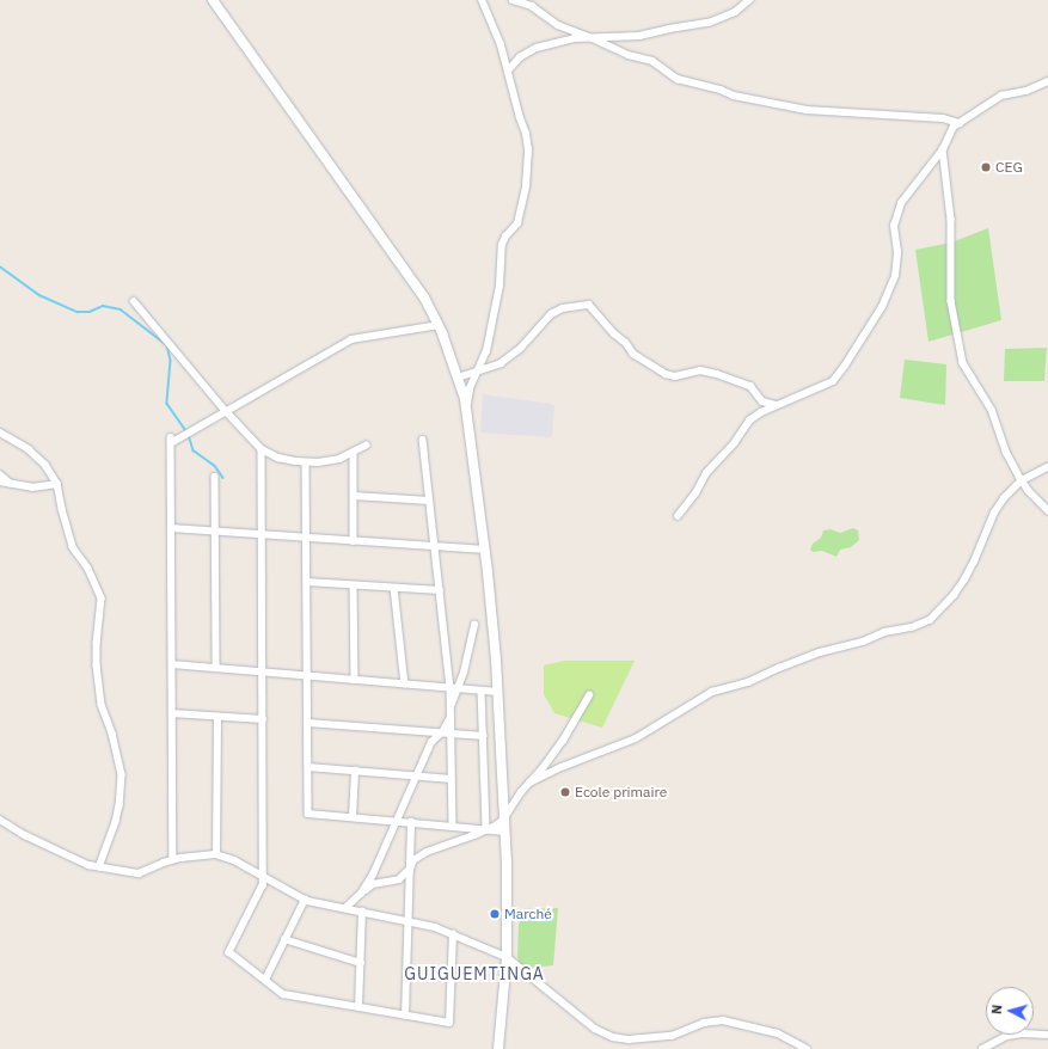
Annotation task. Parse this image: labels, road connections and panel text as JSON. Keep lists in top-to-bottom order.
{
  "districts": ["GUIGUEMTINGA"],
  "places": ["CEG", "Ecole primaire", "Marché"],
  "north": "left"
}
